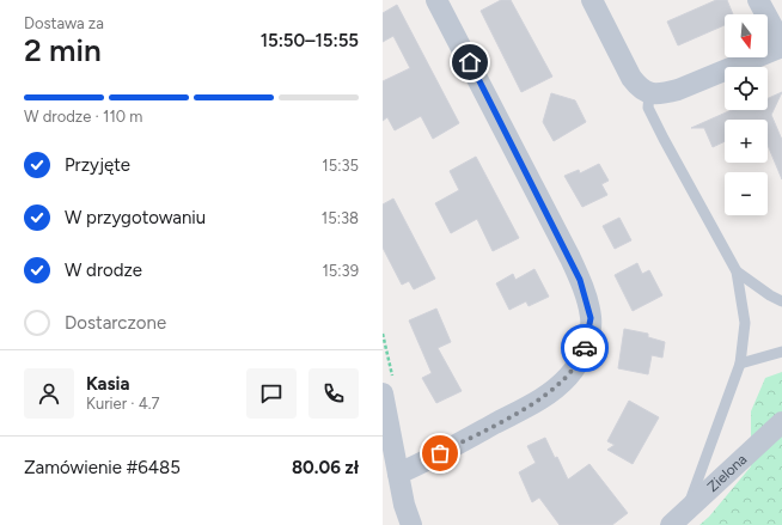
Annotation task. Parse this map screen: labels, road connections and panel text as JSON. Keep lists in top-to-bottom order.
{
  "streets": {
    "street": ["Zielona"]
  },
  "north": "bottom",
  "page": {
    "heading": ["2 min", "Dostawa za", "15:50–15:55"],
    "panel": [
      "Kasia",
      "Kurier · 4.7",
      "Zamówienie #6485",
      "80.06 zł"
    ],
    "map_buttons": ["+", "−"],
    "bar": "W drodze · 110 m",
    "list": [
      ["Przyjęte", "15:35"],
      ["W przygotowaniu", "15:38"],
      ["W drodze", "15:39"],
      "Dostarczone"
    ]
  }
}
